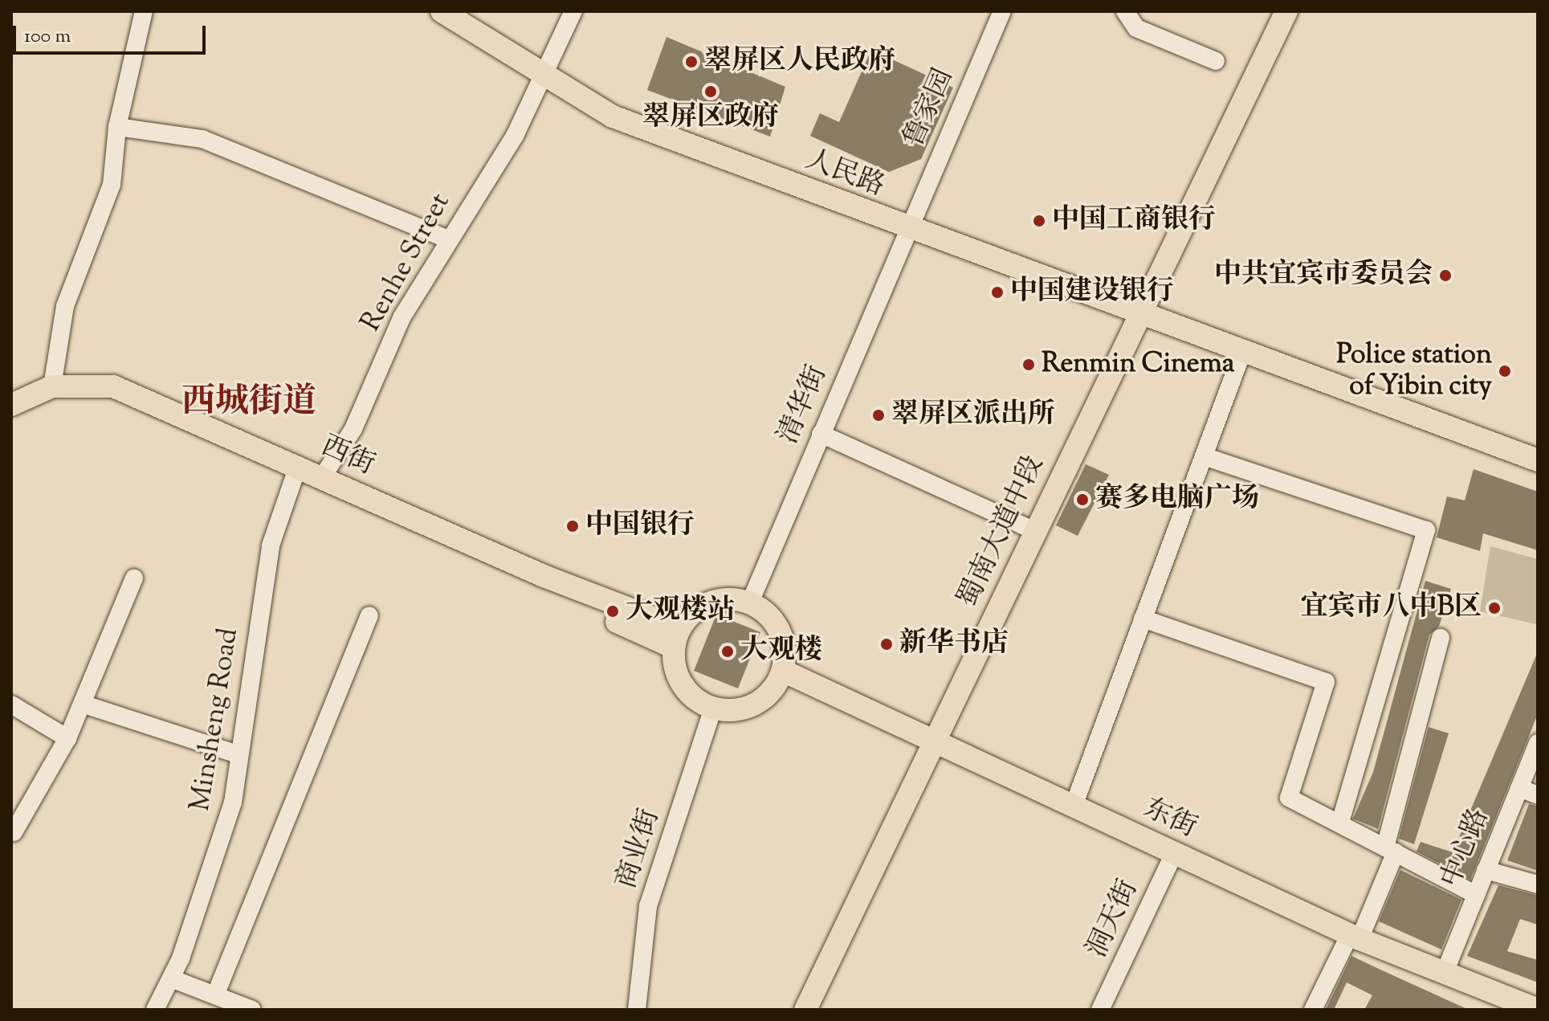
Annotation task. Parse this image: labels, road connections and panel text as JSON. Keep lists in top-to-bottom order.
{
  "streets": {
    "main road": [
      "人民路",
      "西街",
      "蜀南大道中段",
      "东街"
    ],
    "street": [
      "鲁家园",
      "Renhe Street",
      "清华街",
      "Minsheng Road",
      "中心路",
      "商业街",
      "洞天街"
    ]
  },
  "crossings": [
    ["鲁家园", "人民路"],
    ["鲁家园", "清华街"],
    ["人民路", "Renhe Street"],
    ["人民路", "清华街"],
    ["人民路", "蜀南大道中段"],
    ["Renhe Street", "西街"],
    ["清华街", "西街"],
    ["清华街", "东街"],
    ["清华街", "商业街"],
    ["西街", "Minsheng Road"],
    ["西街", "东街"],
    ["西街", "商业街"],
    ["蜀南大道中段", "东街"],
    ["东街", "中心路"],
    ["东街", "商业街"],
    ["东街", "洞天街"]
  ],
  "districts": ["西城街道"],
  "places": [
    "翠屏区人民政府",
    "翠屏区政府",
    "中国工商银行",
    "中共宜宾市委员会",
    "中国建设银行",
    "Renmin Cinema",
    "Police station of Yibin city",
    "翠屏区派出所",
    "赛多电脑广场",
    "中国银行",
    "宜宾市八中B区",
    "大观楼站",
    "新华书店",
    "大观楼"
  ],
  "scale_bar": "100 m"
}
